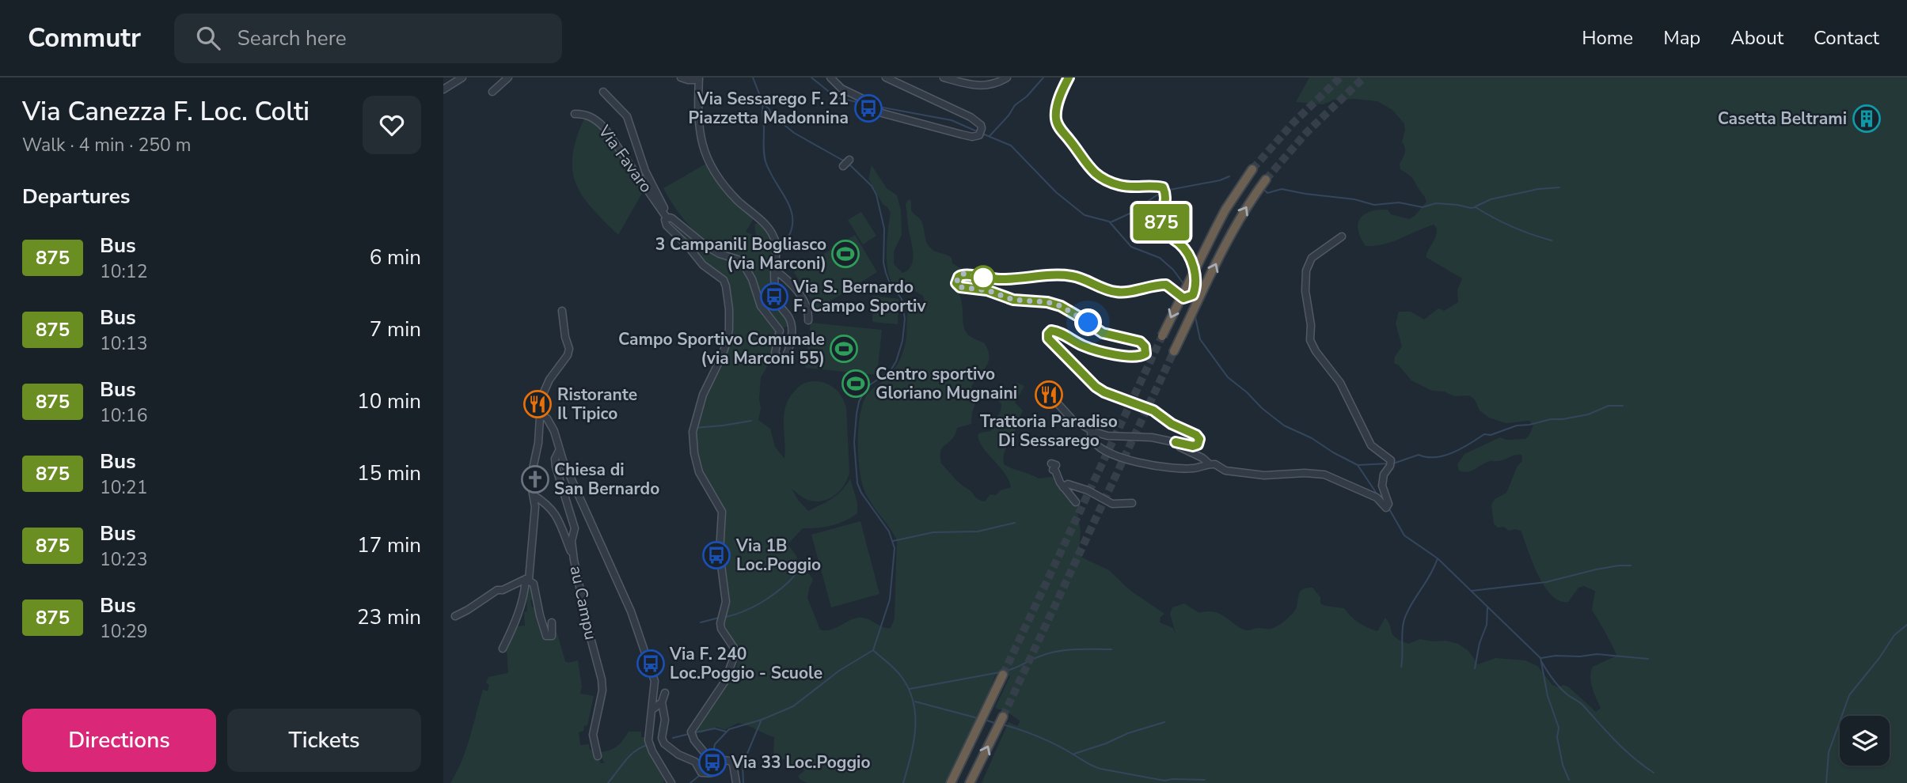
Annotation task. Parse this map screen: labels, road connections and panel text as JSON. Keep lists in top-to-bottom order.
{
  "streets": {
    "street": ["Via Favaro", "au Campu"]
  },
  "places": {
    "bus stop": [
      "Via Sessarego F. 21 Piazzetta Madonnina",
      "Via S. Bernardo F. Campo Sportiv",
      "Via 1B Loc.Poggio",
      "Via F. 240 Loc.Poggio - Scuole",
      "Via 33 Loc.Poggio"
    ],
    "building": ["Casetta Beltrami"],
    "sports": ["3 Campanili Bogliasco (via Marconi)", "Campo Sportivo Comunale (via Marconi 55)", "Centro sportivo Gloriano Mugnaini"],
    "restaurant": ["Trattoria Paradiso Di Sessarego", "Ristorante Il Tipico"],
    "church": ["Chiesa di San Bernardo"]
  },
  "lines": ["bus line 875"],
  "page": {
    "header": "Commutr",
    "search": "Search here",
    "nav": [
      "Home",
      "Map",
      "About",
      "Contact"
    ],
    "heading": [
      ["Via Canezza F. Loc. Colti", "Walk · 4 min · 250 m"],
      "Departures"
    ],
    "on_map": "875",
    "list": [
      {
        "mark": "875",
        "name": "Bus",
        "note": "10:12",
        "value": "6 min"
      },
      {
        "mark": "875",
        "name": "Bus",
        "note": "10:13",
        "value": "7 min"
      },
      {
        "mark": "875",
        "name": "Bus",
        "note": "10:16",
        "value": "10 min"
      },
      {
        "mark": "875",
        "name": "Bus",
        "note": "10:21",
        "value": "15 min"
      },
      {
        "mark": "875",
        "name": "Bus",
        "note": "10:23",
        "value": "17 min"
      },
      {
        "mark": "875",
        "name": "Bus",
        "note": "10:29",
        "value": "23 min"
      }
    ],
    "buttons": ["Directions", "Tickets"]
  }
}
